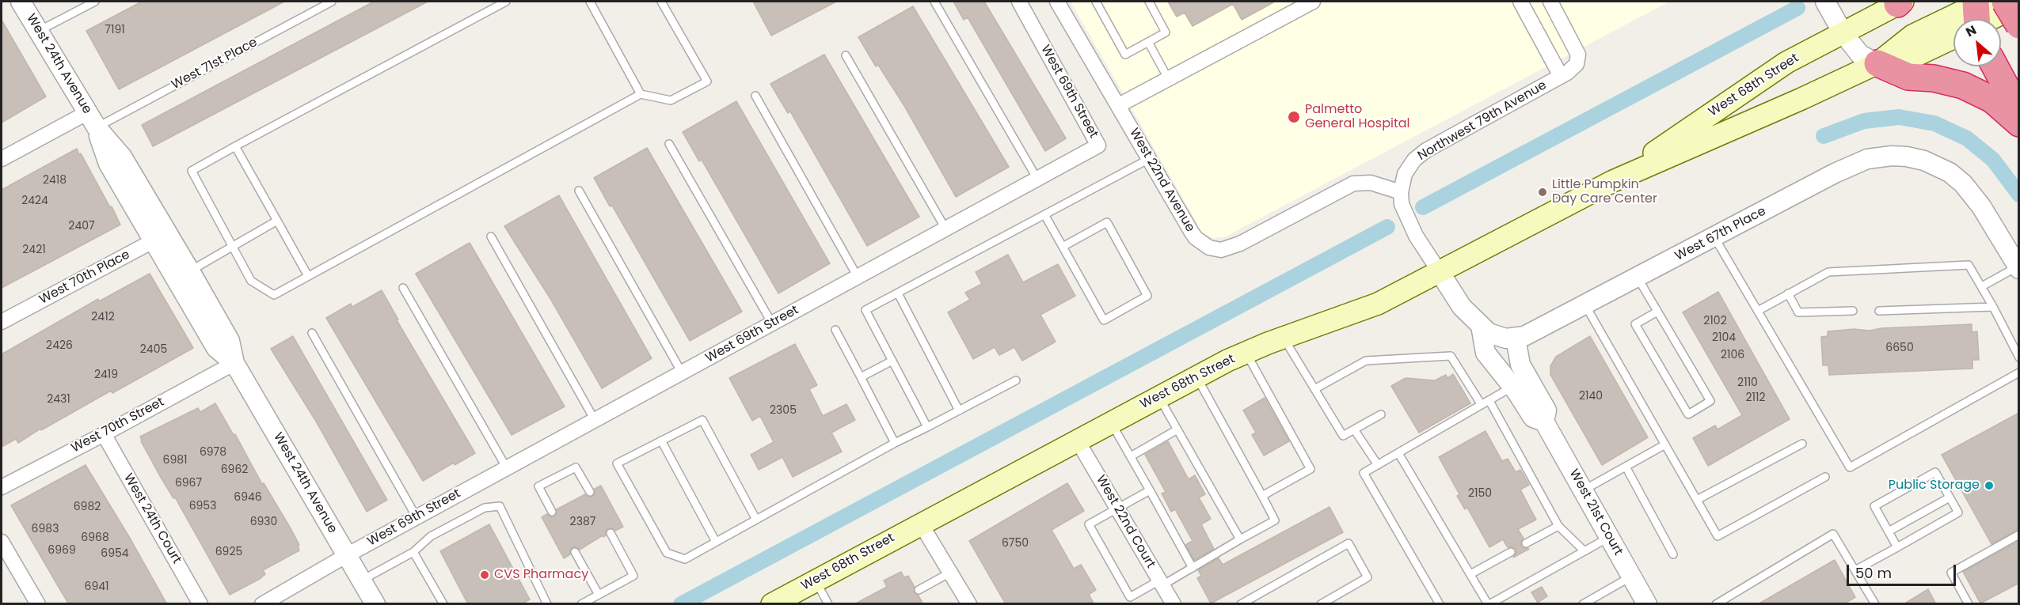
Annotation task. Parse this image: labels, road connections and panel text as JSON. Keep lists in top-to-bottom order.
{
  "streets": {
    "main road": ["West 68th Street"],
    "street": [
      "West 24th Avenue",
      "West 71st Place",
      "West 69th Street",
      "Northwest 79th Avenue",
      "West 22nd Avenue",
      "West 67th Place",
      "West 70th Place",
      "West 70th Street",
      "West 21st Court",
      "West 24th Court",
      "West 22nd Court"
    ]
  },
  "crossings": [
    ["West 24th Avenue", "West 71st Place"],
    ["West 24th Avenue", "West 69th Street"],
    ["West 24th Avenue", "West 70th Place"],
    ["West 24th Avenue", "West 70th Street"],
    ["West 68th Street", "Northwest 79th Avenue"],
    ["West 68th Street", "West 22nd Court"],
    ["Northwest 79th Avenue", "West 22nd Avenue"],
    ["West 67th Place", "West 21st Court"],
    ["West 70th Street", "West 24th Court"]
  ],
  "places": [
    "Palmetto General Hospital",
    "Little Pumpkin Day Care Center",
    "Public Storage",
    "CVS Pharmacy"
  ],
  "house_numbers": [
    "7191",
    "2418",
    "2424",
    "2407",
    "2421",
    "2412",
    "2102",
    "2104",
    "2426",
    "6650",
    "2405",
    "2106",
    "2419",
    "2110",
    "2140",
    "2112",
    "2431",
    "2305",
    "6978",
    "6981",
    "6962",
    "6967",
    "2150",
    "6946",
    "6953",
    "6982",
    "6930",
    "2387",
    "6983",
    "6968",
    "6750",
    "6969",
    "6925",
    "6954",
    "6941"
  ],
  "scale_bar": "50 m",
  "north": "top left"
}
